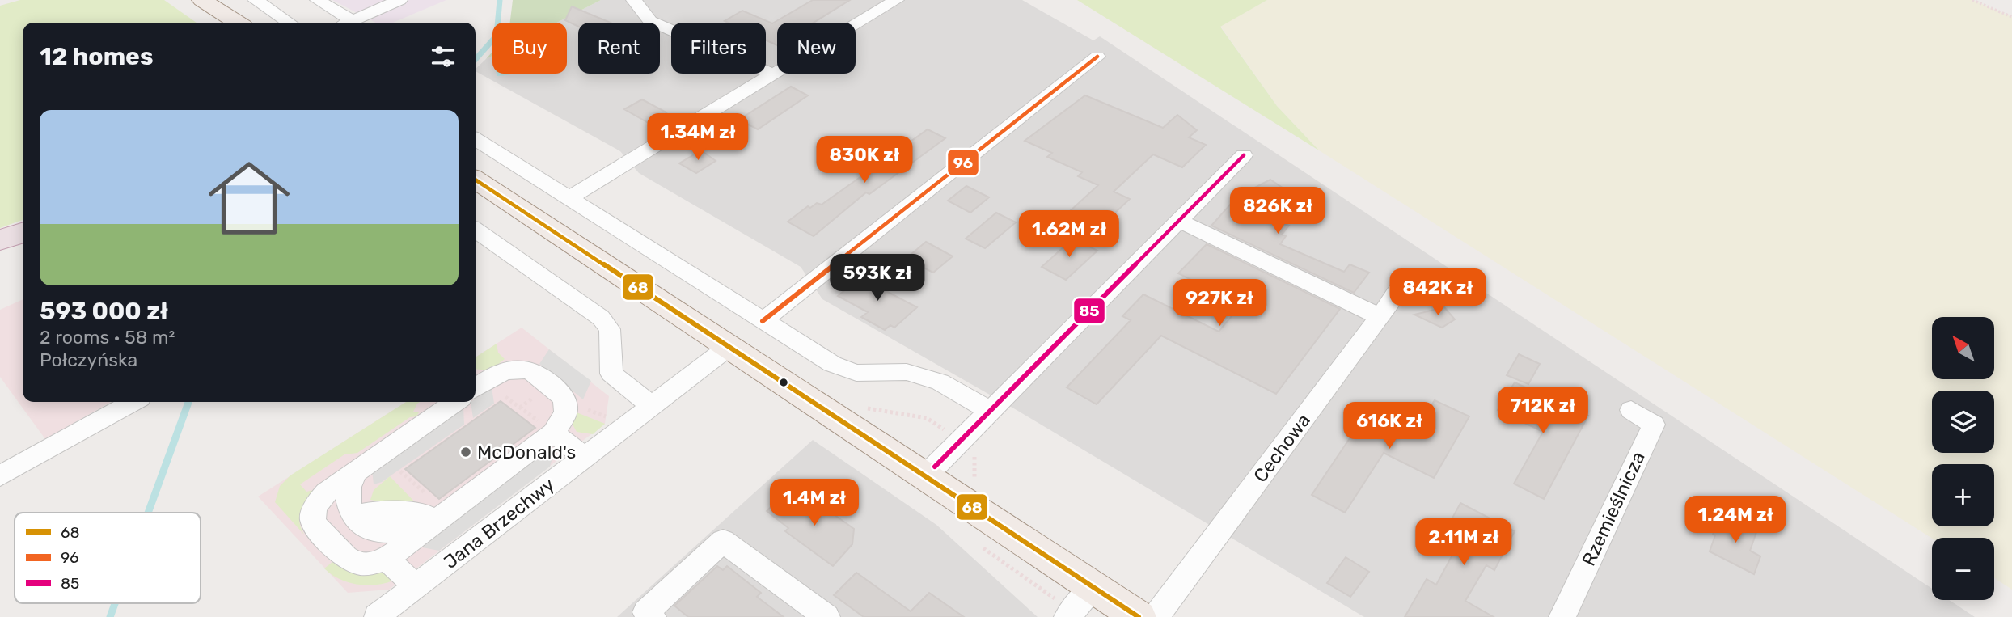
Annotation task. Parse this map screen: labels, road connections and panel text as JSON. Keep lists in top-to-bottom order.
{
  "streets": {
    "street": ["Cechowa", "Rzemieślnicza", "Jana Brzechwy"]
  },
  "places": ["McDonald's"],
  "lines": ["transit line 96", "transit line 85", "transit line 68"],
  "legend": ["68", "96", "85"],
  "north": "top left",
  "page": {
    "chip": [
      "Buy",
      "Rent",
      "Filters",
      "New"
    ],
    "heading": "12 homes",
    "list": [
      {
        "name": "593 000 zł",
        "note": "2 rooms · 58 m² · Połczyńska"
      }
    ],
    "price": [
      "1.34M zł",
      "830K zł",
      "826K zł",
      "1.62M zł",
      "593K zł",
      "842K zł",
      "927K zł",
      "712K zł",
      "616K zł",
      "1.4M zł",
      "1.24M zł",
      "2.11M zł"
    ],
    "map_buttons": ["+", "−"]
  }
}
